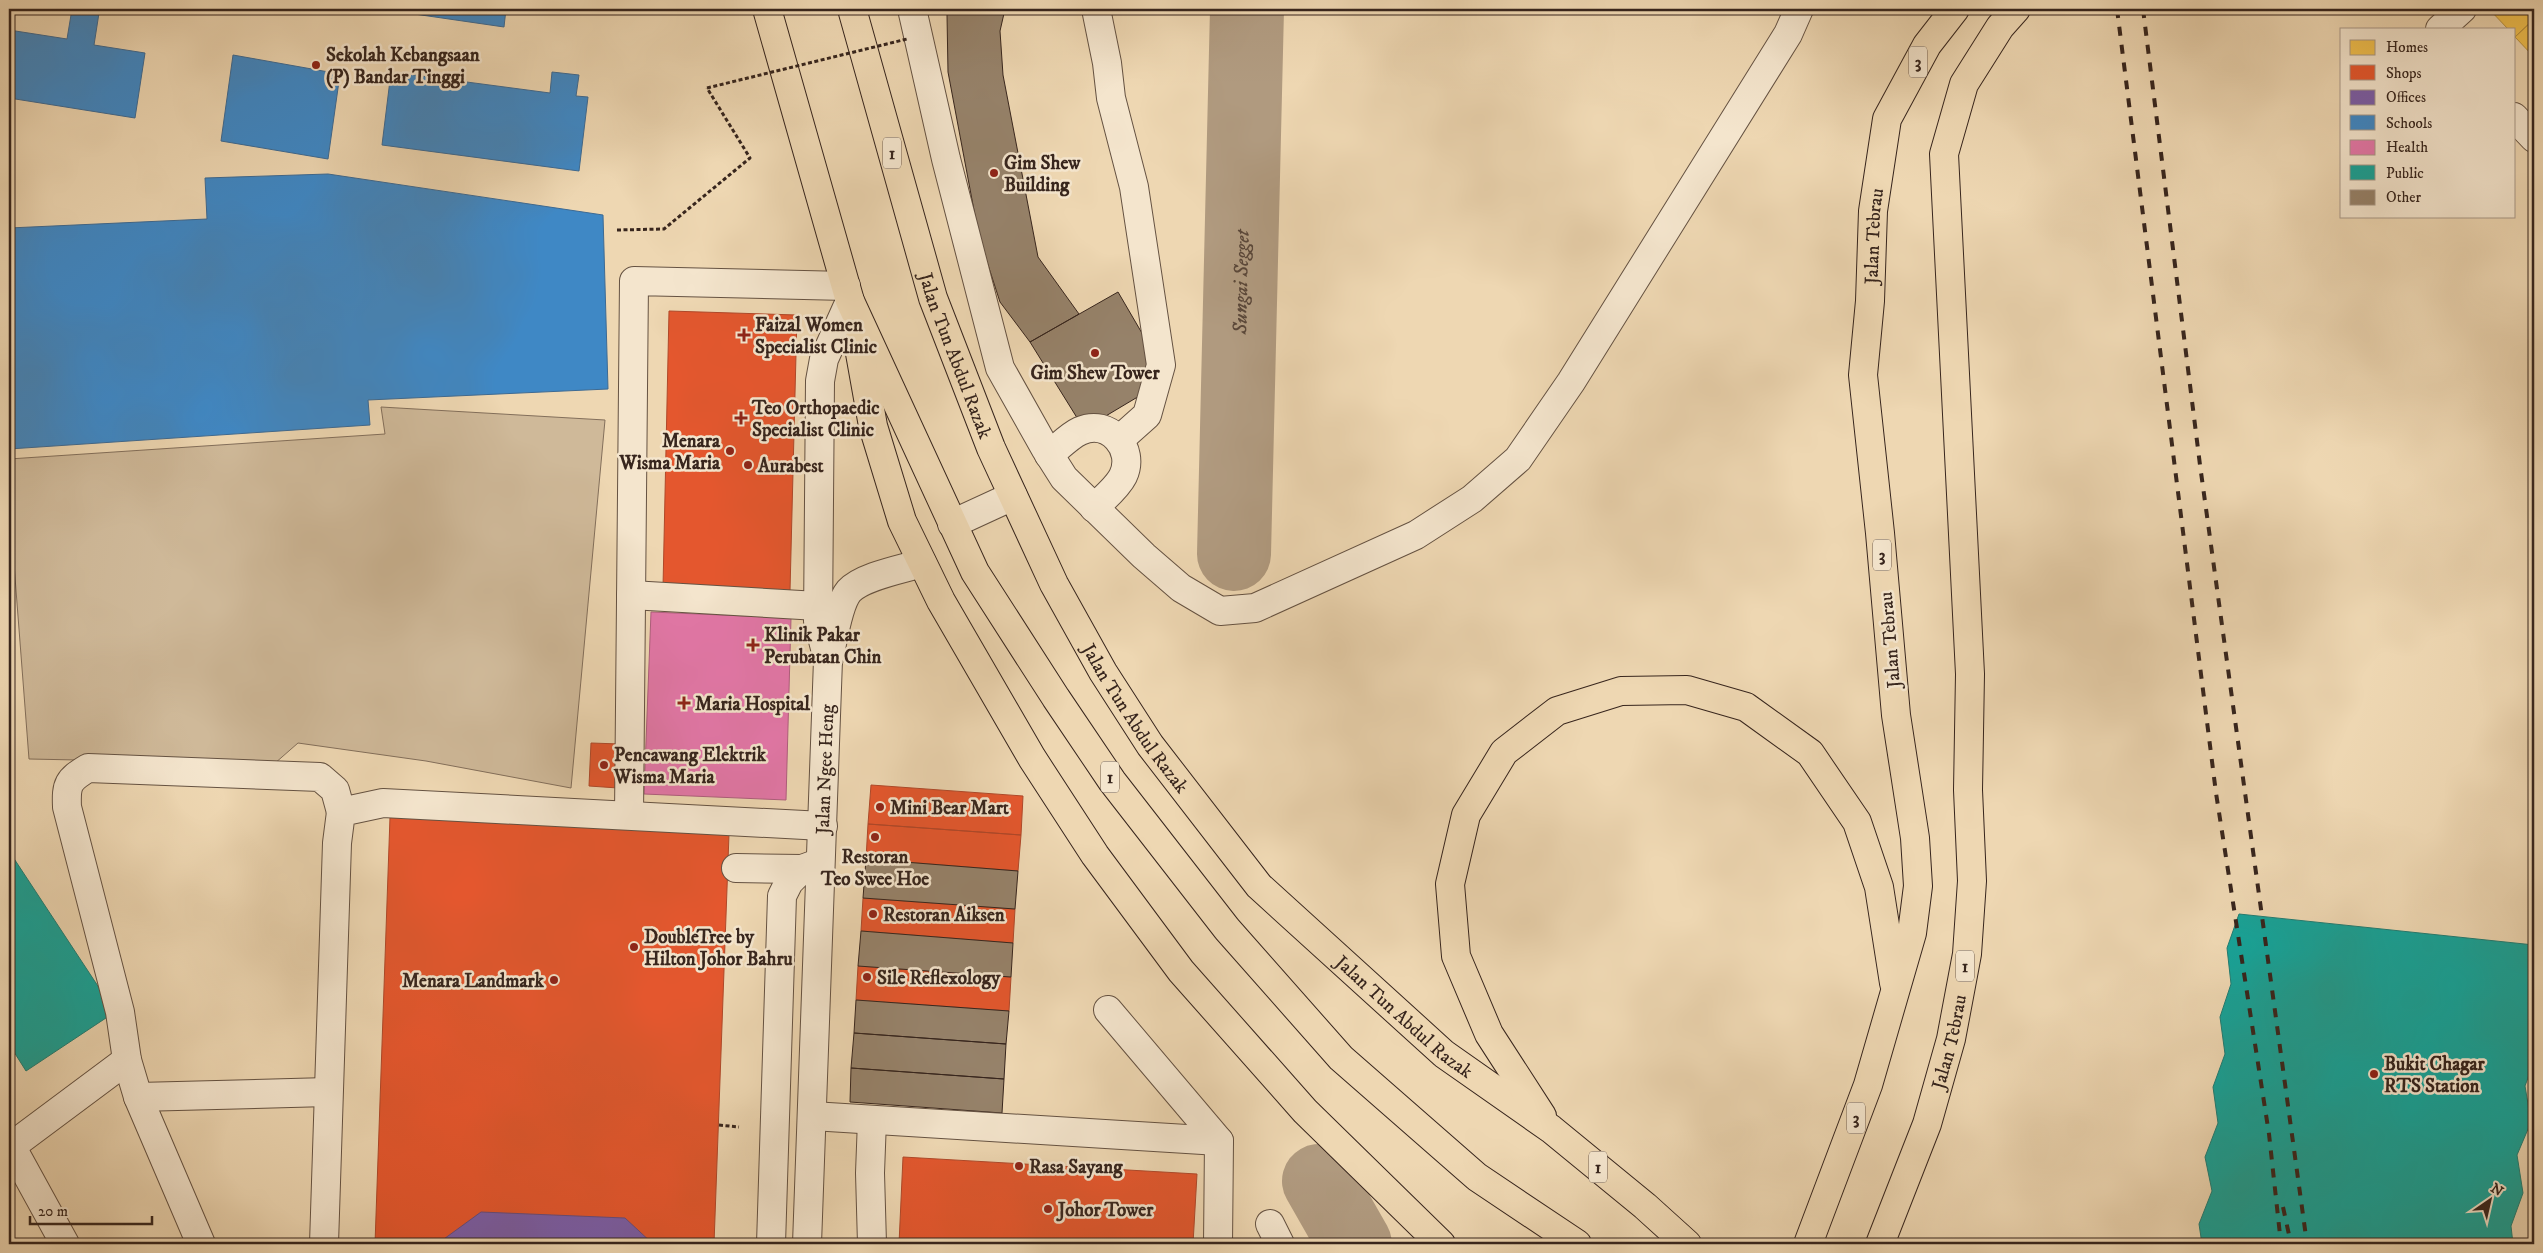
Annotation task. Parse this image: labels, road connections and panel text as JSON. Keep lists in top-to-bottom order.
{
  "streets": {
    "highway": [
      "3",
      "1",
      "Jalan Tebrau",
      "Jalan Tun Abdul Razak"
    ],
    "street": ["Jalan Ngee Heng"]
  },
  "crossings": [
    ["1", "Jalan Ngee Heng"]
  ],
  "water": ["Sungai Segget"],
  "places": {
    "other": [
      "Sekolah Kebangsaan (P) Bandar Tinggi",
      "Gim Shew Building",
      "Gim Shew Tower",
      "Menara Wisma Maria",
      "Aurabest",
      "Pencawang Elektrik Wisma Maria",
      "Mini Bear Mart",
      "Restoran Teo Swee Hoe",
      "Restoran Aiksen",
      "DoubleTree by Hilton Johor Bahru",
      "Sile Reflexology",
      "Menara Landmark",
      "Bukit Chagar RTS Station",
      "Rasa Sayang",
      "Johor Tower"
    ],
    "health": [
      "Faizal Women Specialist Clinic",
      "Teo Orthopaedic Specialist Clinic",
      "Klinik Pakar Perubatan Chin",
      "Maria Hospital"
    ]
  },
  "legend": [
    "Homes",
    "Shops",
    "Offices",
    "Schools",
    "Health",
    "Public",
    "Other"
  ],
  "scale_bar": "20 m",
  "north": "top right"
}
